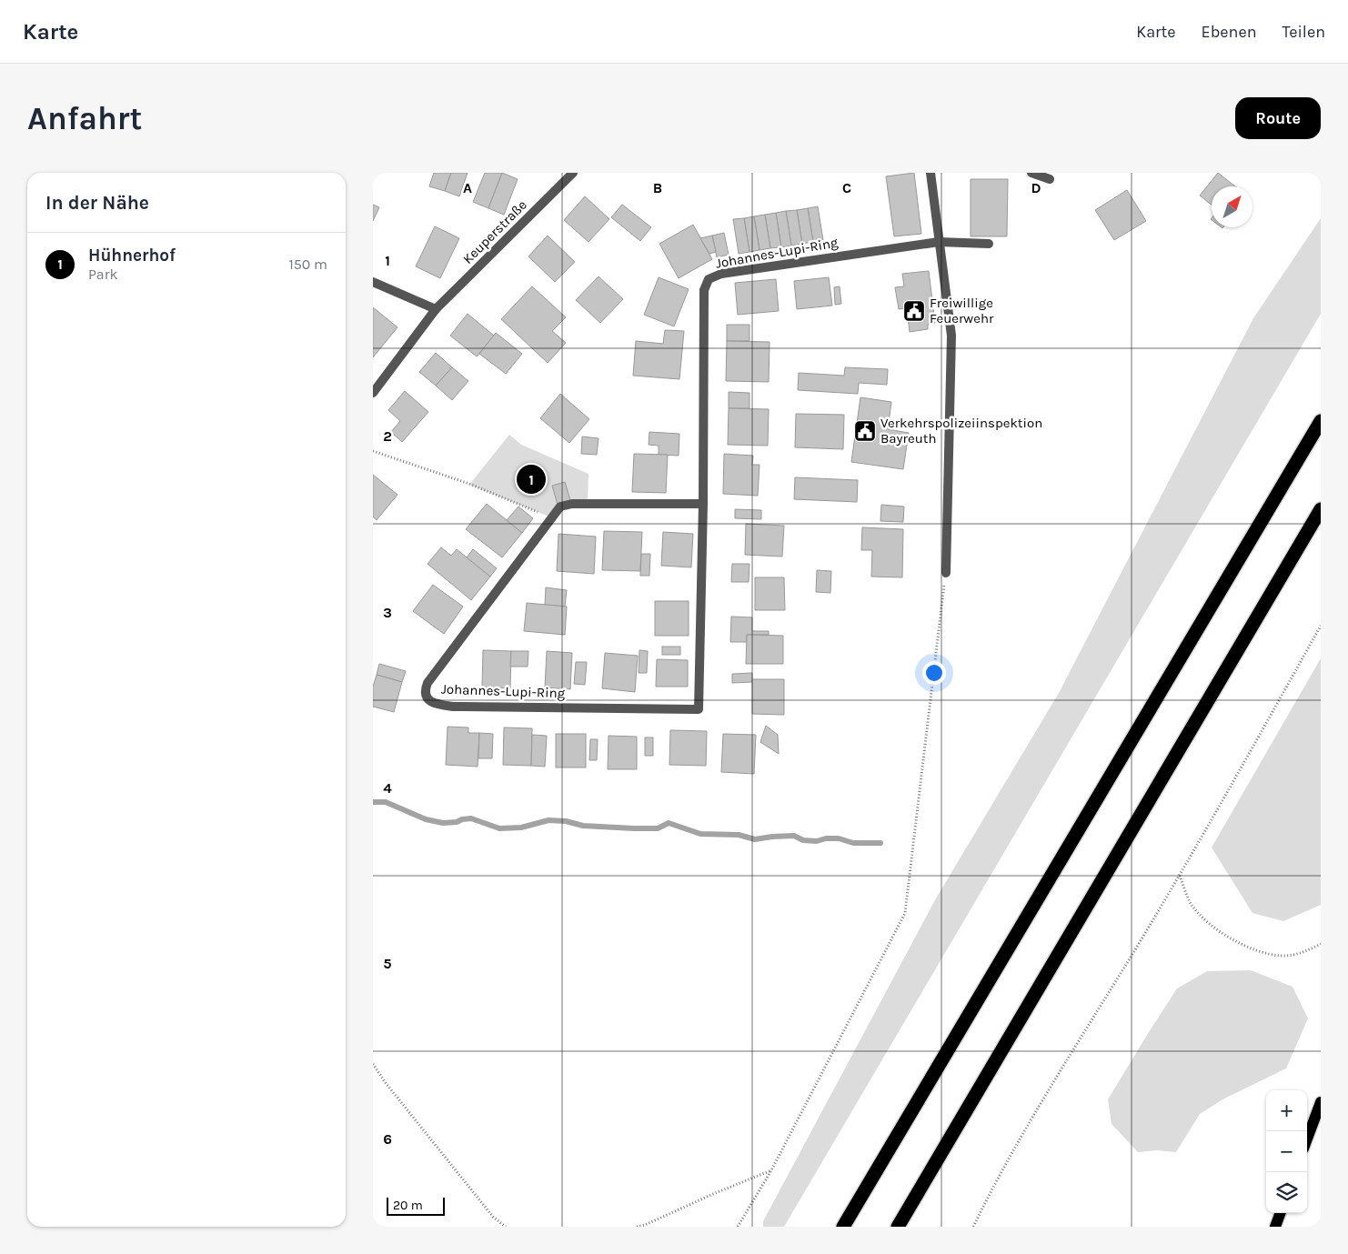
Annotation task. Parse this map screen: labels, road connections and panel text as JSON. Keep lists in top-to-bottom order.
{
  "streets": {
    "street": ["Keuperstraße", "Johannes-Lupi-Ring"]
  },
  "places": {
    "public building": ["Freiwillige Feuerwehr", "Verkehrspolizeiinspektion Bayreuth"]
  },
  "scale_bar": "20 m",
  "north": "top right",
  "page": {
    "header": "Karte",
    "nav": ["Karte", "Ebenen", "Teilen"],
    "buttons": "Route",
    "title": "Anfahrt",
    "heading": "In der Nähe",
    "list": [
      {
        "mark": "1",
        "name": "Hühnerhof",
        "note": "Park",
        "value": "150 m"
      }
    ],
    "pins": "1",
    "map_buttons": ["+", "−"],
    "scale": "20 m"
  },
  "grid": {
    "columns": [
      "A",
      "B",
      "C",
      "D"
    ],
    "rows": [
      "1",
      "2",
      "3",
      "4",
      "5",
      "6"
    ]
  }
}
